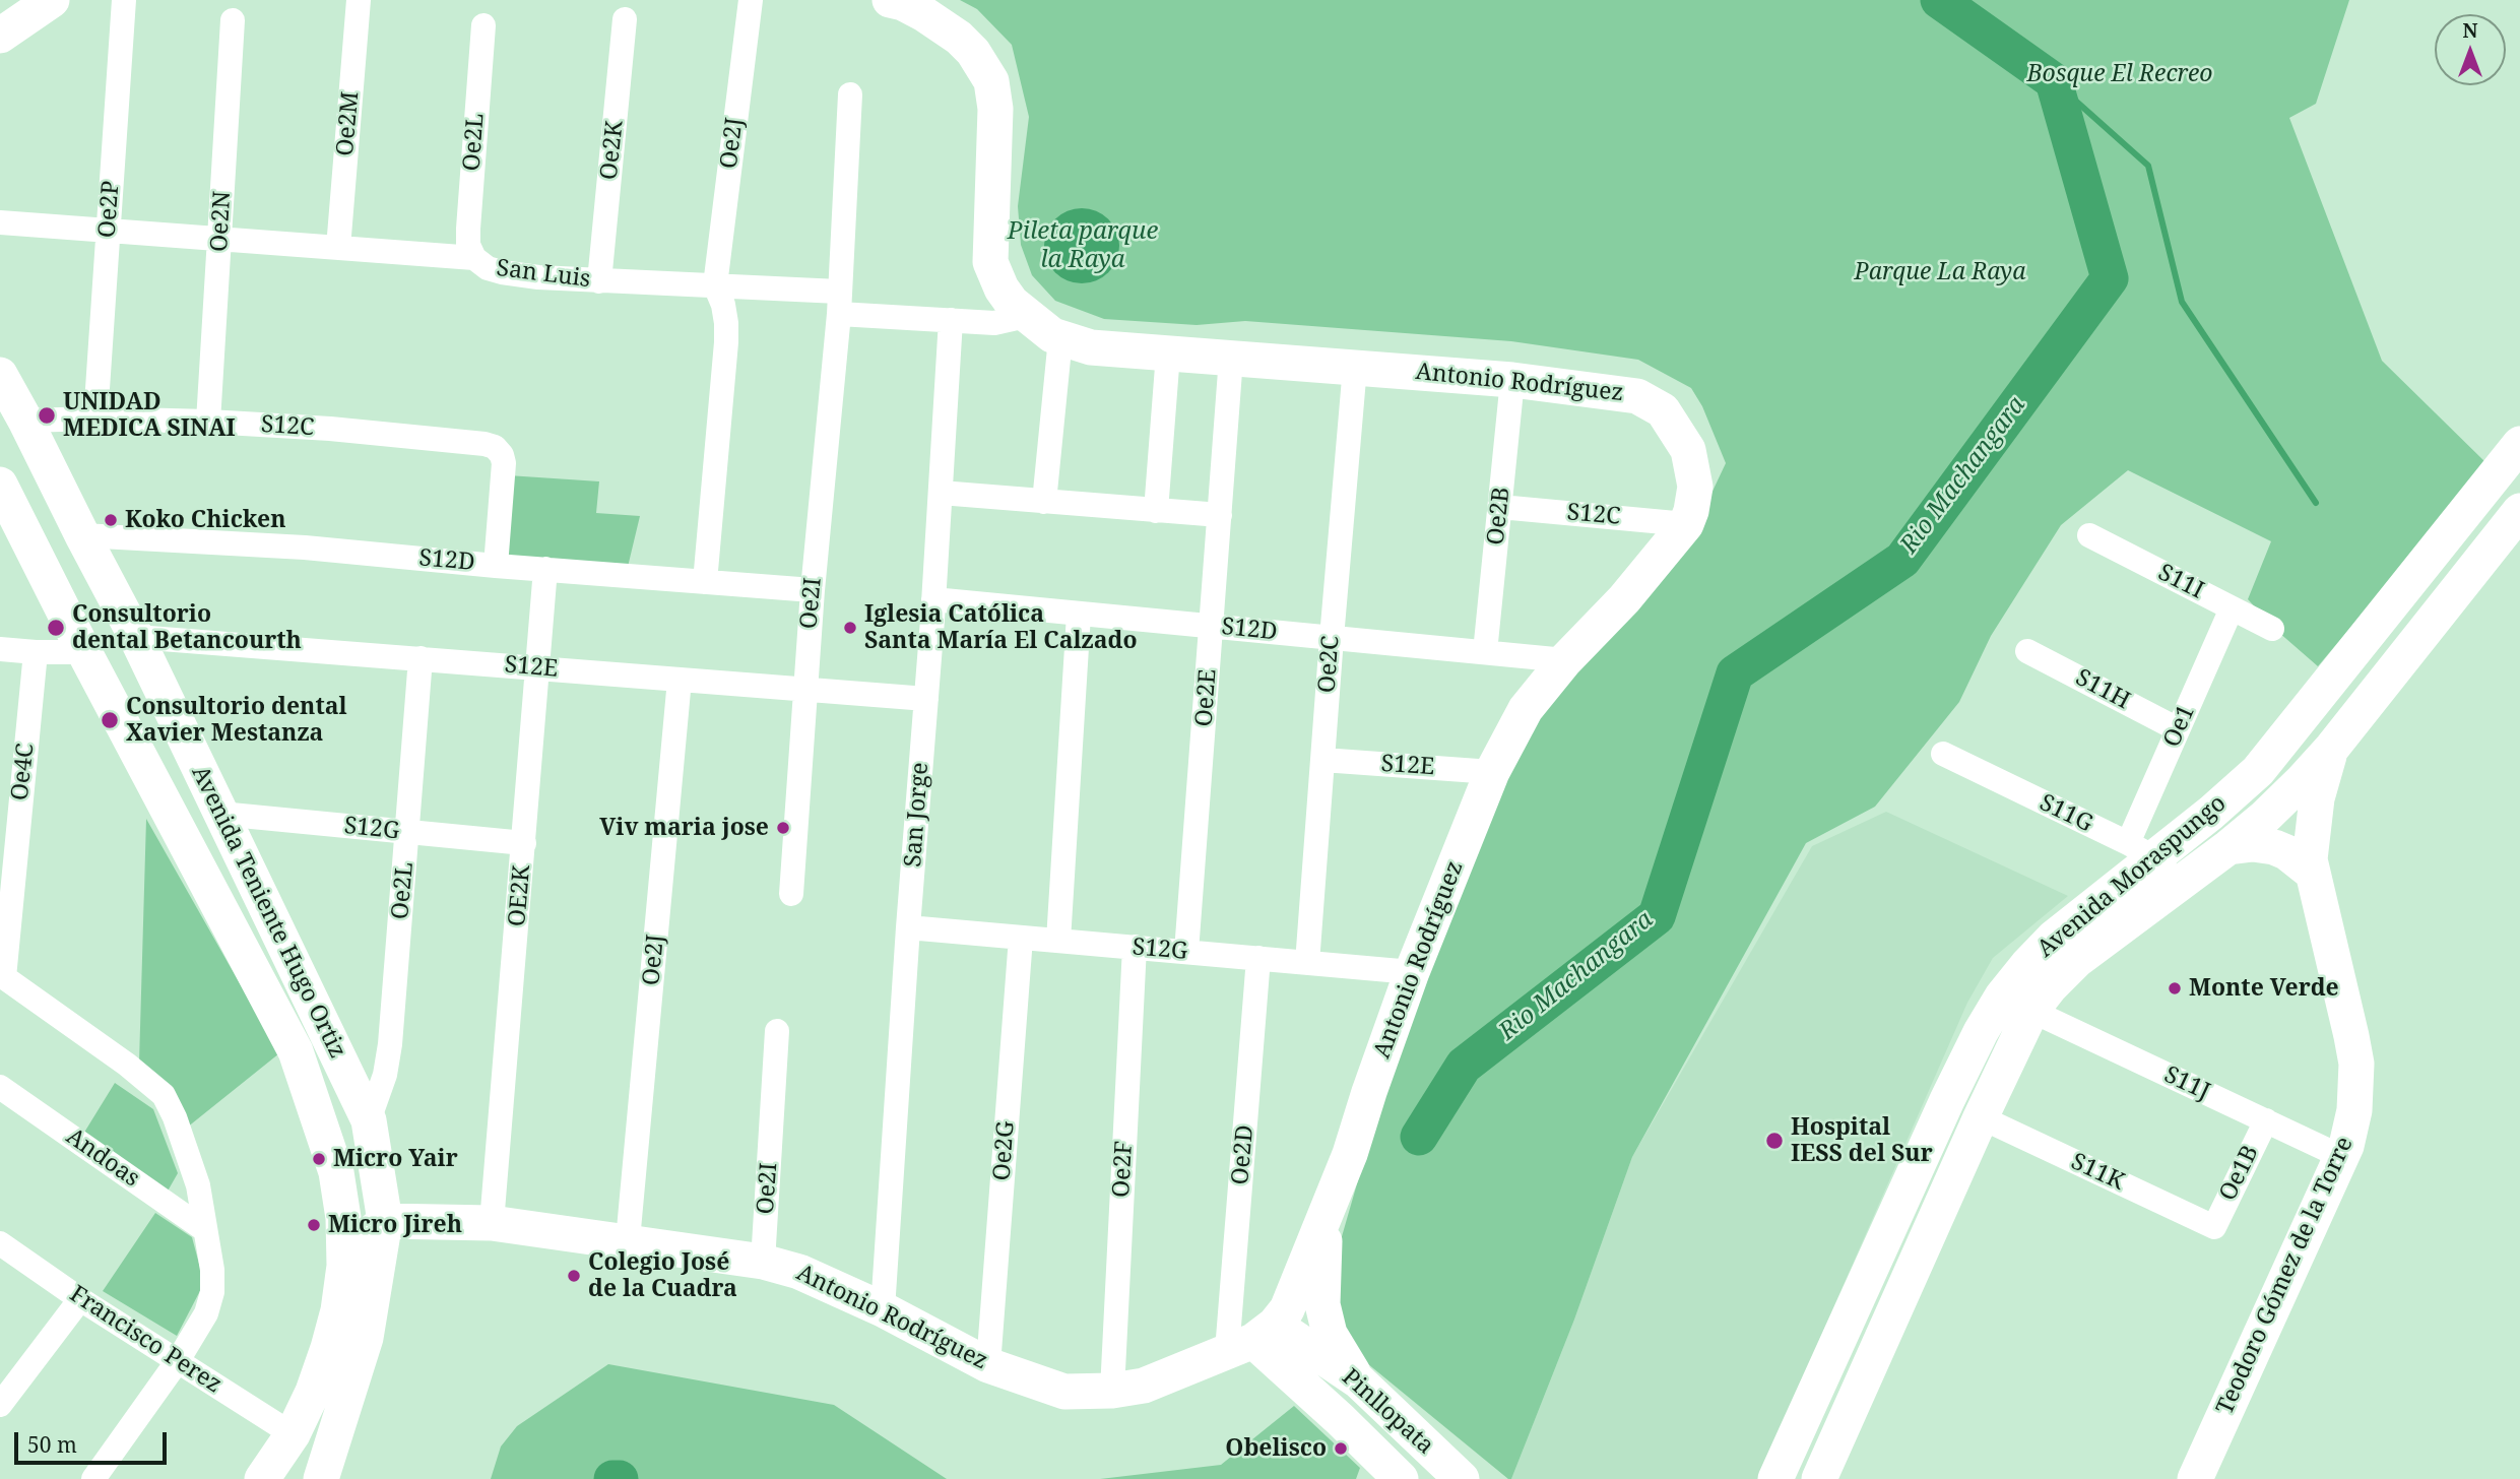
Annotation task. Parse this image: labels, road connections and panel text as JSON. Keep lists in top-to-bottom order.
{
  "streets": {
    "street": [
      "Oe2M",
      "Oe2L",
      "Oe2J",
      "Oe2K",
      "Oe2P",
      "Oe2N",
      "San Luis",
      "Antonio Rodríguez",
      "S12C",
      "Oe2B",
      "S12D",
      "S11I",
      "Oe2I",
      "Oe2C",
      "S12E",
      "S11H",
      "Oe2E",
      "Oe1",
      "Oe4C",
      "S11G",
      "San Jorge",
      "S12G",
      "Avenida Moraspungo",
      "OE2K",
      "Avenida Teniente Hugo Ortiz",
      "S11J",
      "Oe2G",
      "Oe2D",
      "Andoas",
      "Oe2F",
      "S11K",
      "Oe1B",
      "Teodoro Gómez de la Torre",
      "Francisco Perez",
      "Pinllopata"
    ]
  },
  "crossings": [
    ["Oe2M", "San Luis"],
    ["Oe2L", "San Luis"],
    ["Oe2L", "S12E"],
    ["Oe2L", "S12G"],
    ["Oe2L", "Avenida Teniente Hugo Ortiz"],
    ["Oe2J", "San Luis"],
    ["Oe2J", "Antonio Rodríguez"],
    ["Oe2J", "S12E"],
    ["Oe2K", "San Luis"],
    ["Oe2P", "San Luis"],
    ["Oe2P", "S12C"],
    ["Oe2N", "San Luis"],
    ["Oe2N", "S12C"],
    ["San Luis", "Antonio Rodríguez"],
    ["San Luis", "Oe2I"],
    ["San Luis", "San Jorge"],
    ["Antonio Rodríguez", "S12C"],
    ["Antonio Rodríguez", "Oe2B"],
    ["Antonio Rodríguez", "S12D"],
    ["Antonio Rodríguez", "Oe2I"],
    ["Antonio Rodríguez", "Oe2C"],
    ["Antonio Rodríguez", "S12E"],
    ["Antonio Rodríguez", "Oe2E"],
    ["Antonio Rodríguez", "San Jorge"],
    ["Antonio Rodríguez", "S12G"],
    ["Antonio Rodríguez", "OE2K"],
    ["Antonio Rodríguez", "Avenida Teniente Hugo Ortiz"],
    ["Antonio Rodríguez", "Oe2G"],
    ["Antonio Rodríguez", "Oe2D"],
    ["Antonio Rodríguez", "Oe2F"],
    ["Antonio Rodríguez", "Pinllopata"],
    ["S12C", "Oe2B"],
    ["S12C", "S12D"],
    ["S12C", "Avenida Teniente Hugo Ortiz"],
    ["Oe2B", "S12D"],
    ["S12D", "Oe2I"],
    ["S12D", "Oe2C"],
    ["S12D", "Oe2E"],
    ["S12D", "San Jorge"],
    ["S12D", "OE2K"],
    ["S12D", "Avenida Teniente Hugo Ortiz"],
    ["S11I", "Oe1"],
    ["Oe2I", "S12E"],
    ["Oe2C", "S12E"],
    ["Oe2C", "S12G"],
    ["S12E", "San Jorge"],
    ["S12E", "OE2K"],
    ["S12E", "Avenida Teniente Hugo Ortiz"],
    ["S11H", "Oe1"],
    ["Oe2E", "S12G"],
    ["Oe1", "S11G"],
    ["Oe1", "Avenida Moraspungo"],
    ["S11G", "Avenida Moraspungo"],
    ["San Jorge", "S12G"],
    ["S12G", "OE2K"],
    ["S12G", "Avenida Teniente Hugo Ortiz"],
    ["S12G", "Oe2G"],
    ["S12G", "Oe2D"],
    ["S12G", "Oe2F"],
    ["Avenida Moraspungo", "S11J"],
    ["Avenida Moraspungo", "S11K"],
    ["Avenida Moraspungo", "Teodoro Gómez de la Torre"],
    ["Avenida Teniente Hugo Ortiz", "Francisco Perez"],
    ["S11J", "Oe1B"],
    ["S11J", "Teodoro Gómez de la Torre"],
    ["Oe2D", "Pinllopata"],
    ["S11K", "Oe1B"]
  ],
  "water": ["Pileta parque la Raya", "Rio Machangara"],
  "parks": ["Bosque El Recreo", "Parque La Raya"],
  "places": [
    "UNIDAD MEDICA SINAI",
    "Koko Chicken",
    "Consultorio dental Betancourth",
    "Iglesia Católica Santa María El Calzado",
    "Consultorio dental Xavier Mestanza",
    "Viv maria jose",
    "Monte Verde",
    "Hospital IESS del Sur",
    "Micro Yair",
    "Micro Jireh",
    "Colegio José de la Cuadra",
    "Obelisco"
  ],
  "scale_bar": "50 m",
  "north": "top"
}
